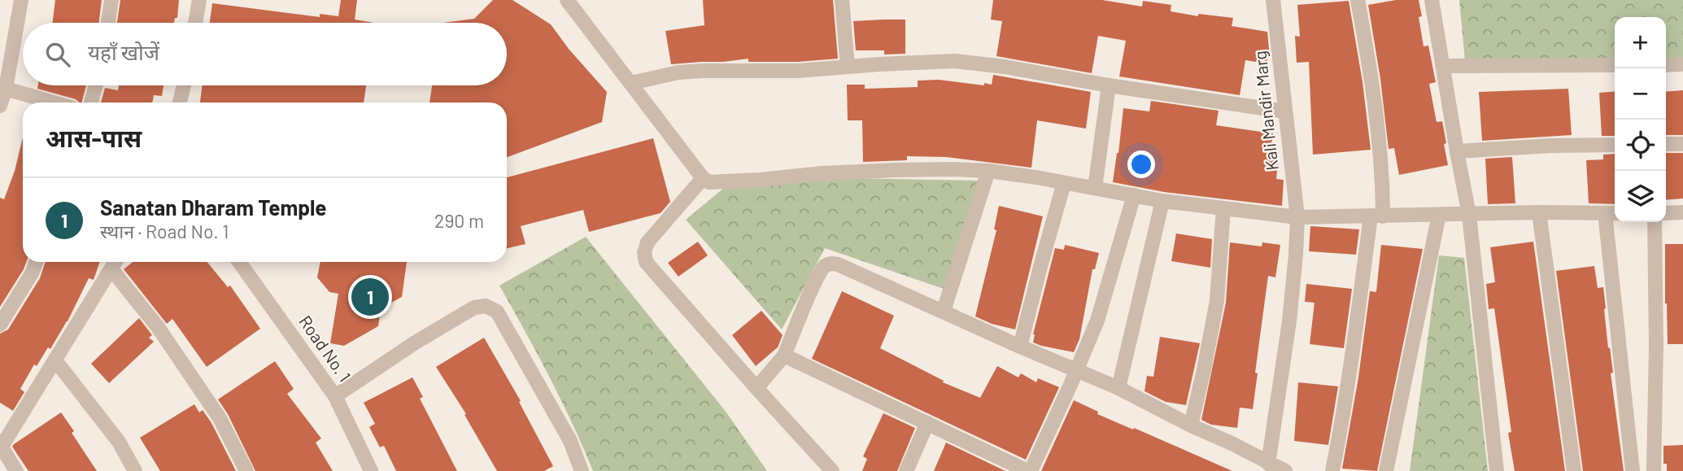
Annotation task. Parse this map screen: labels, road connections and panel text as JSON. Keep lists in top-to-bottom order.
{
  "streets": {
    "street": ["Kali Mandir Marg", "Road No. 1"]
  },
  "page": {
    "map_buttons": ["+", "−"],
    "search": "यहाँ खोजें",
    "heading": "आस-पास",
    "list": [
      {
        "mark": "1",
        "name": "Sanatan Dharam Temple",
        "note": "स्थान · Road No. 1",
        "value": "290 m"
      }
    ],
    "pins": "1"
  }
}
